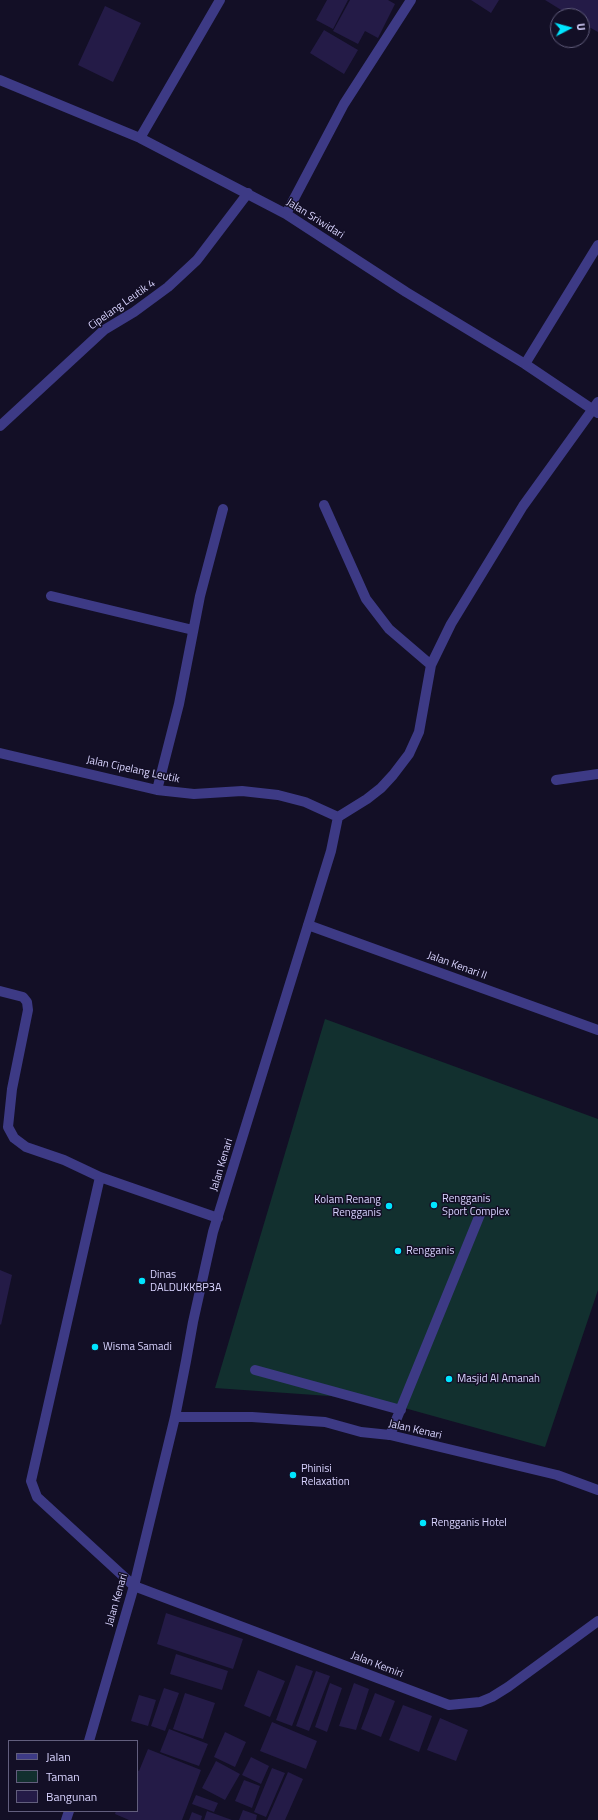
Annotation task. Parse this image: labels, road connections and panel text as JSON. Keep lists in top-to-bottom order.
{
  "streets": {
    "street": [
      "Jalan Sriwidari",
      "Cipelang Leutik 4",
      "Jalan Cipelang Leutik",
      "Jalan Kenari II",
      "Jalan Kenari",
      "Jalan Kemiri"
    ]
  },
  "crossings": [
    ["Jalan Sriwidari", "Cipelang Leutik 4"],
    ["Jalan Kenari II", "Jalan Kenari"],
    ["Jalan Kenari", "Jalan Kemiri"]
  ],
  "places": [
    "Rengganis Sport Complex",
    "Kolam Renang Rengganis",
    "Rengganis",
    "Dinas DALDUKKBP3A",
    "Wisma Samadi",
    "Masjid Al Amanah",
    "Phinisi Relaxation",
    "Rengganis Hotel"
  ],
  "legend": ["Jalan", "Taman", "Bangunan"],
  "north": "right"
}
